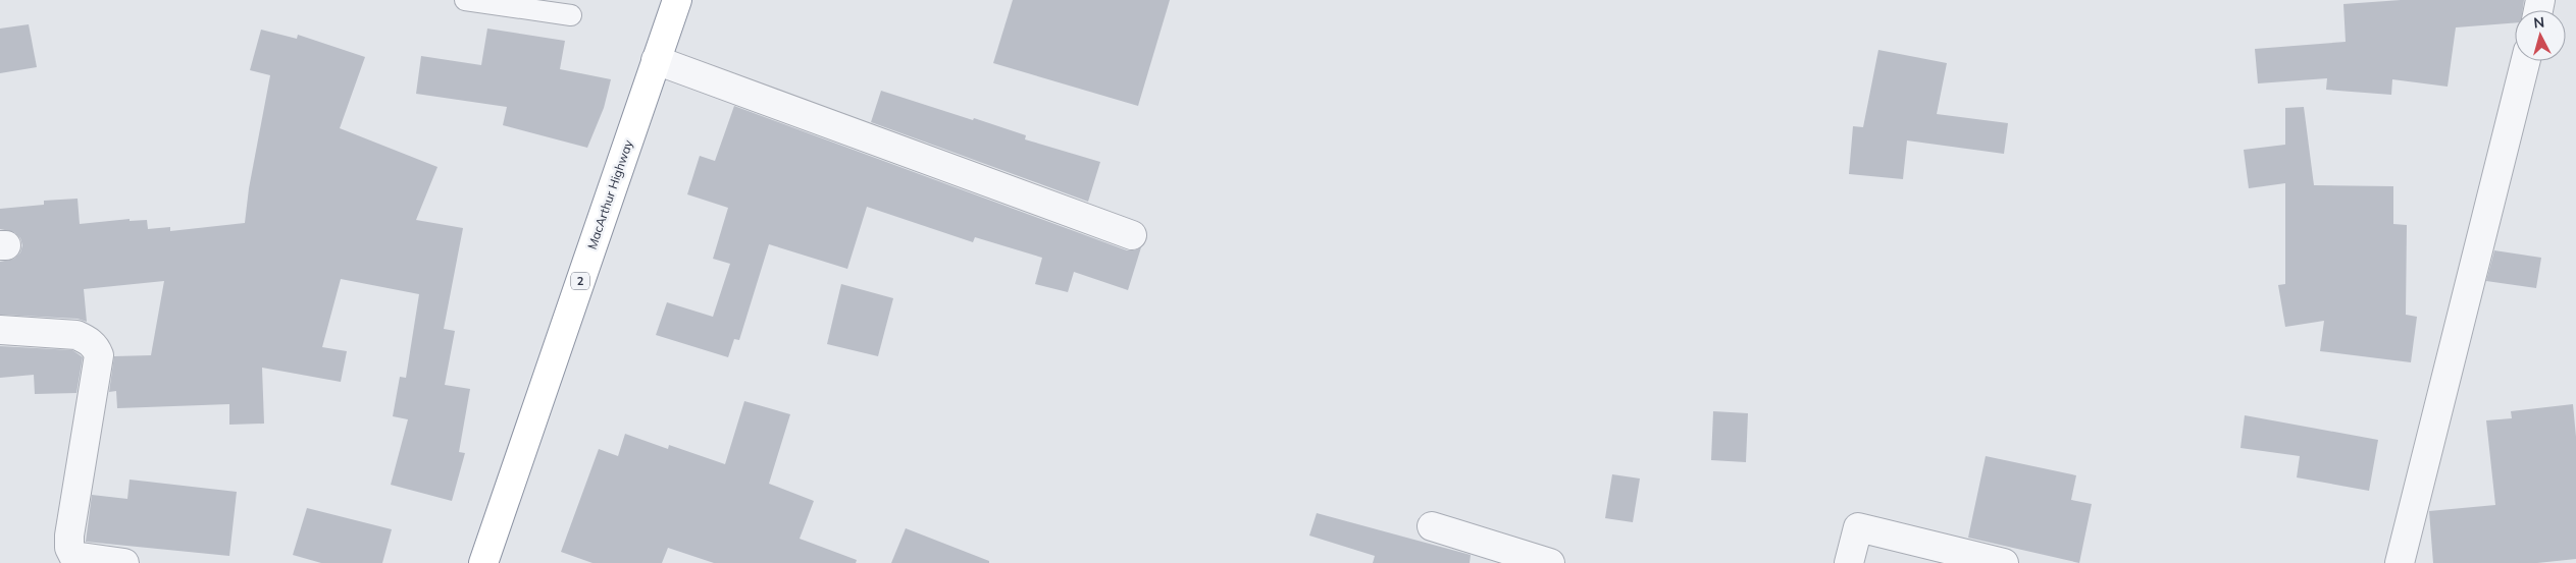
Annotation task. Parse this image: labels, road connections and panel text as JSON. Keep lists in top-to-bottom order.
{
  "streets": {
    "highway": ["MacArthur Highway", "2"]
  },
  "north": "top"
}
